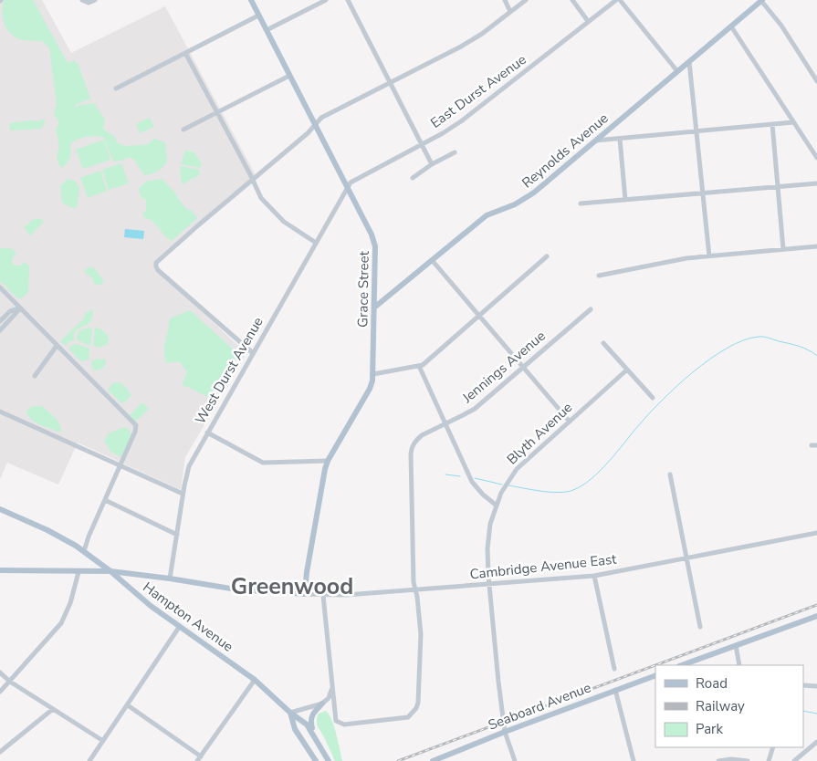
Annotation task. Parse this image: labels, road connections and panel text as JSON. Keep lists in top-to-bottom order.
{
  "streets": {
    "main road": [
      "Reynolds Avenue",
      "Grace Street",
      "Hampton Avenue",
      "Seaboard Avenue"
    ],
    "street": [
      "East Durst Avenue",
      "Jennings Avenue",
      "West Durst Avenue",
      "Blyth Avenue",
      "Cambridge Avenue East"
    ]
  },
  "crossings": [
    ["East Durst Avenue", "Grace Street"],
    ["East Durst Avenue", "West Durst Avenue"],
    ["Reynolds Avenue", "Grace Street"],
    ["Grace Street", "West Durst Avenue"],
    ["Grace Street", "Cambridge Avenue East"],
    ["Jennings Avenue", "Cambridge Avenue East"],
    ["Blyth Avenue", "Cambridge Avenue East"],
    ["Blyth Avenue", "Seaboard Avenue"]
  ],
  "districts": ["Greenwood"],
  "legend": ["Road", "Railway", "Park"]
}
